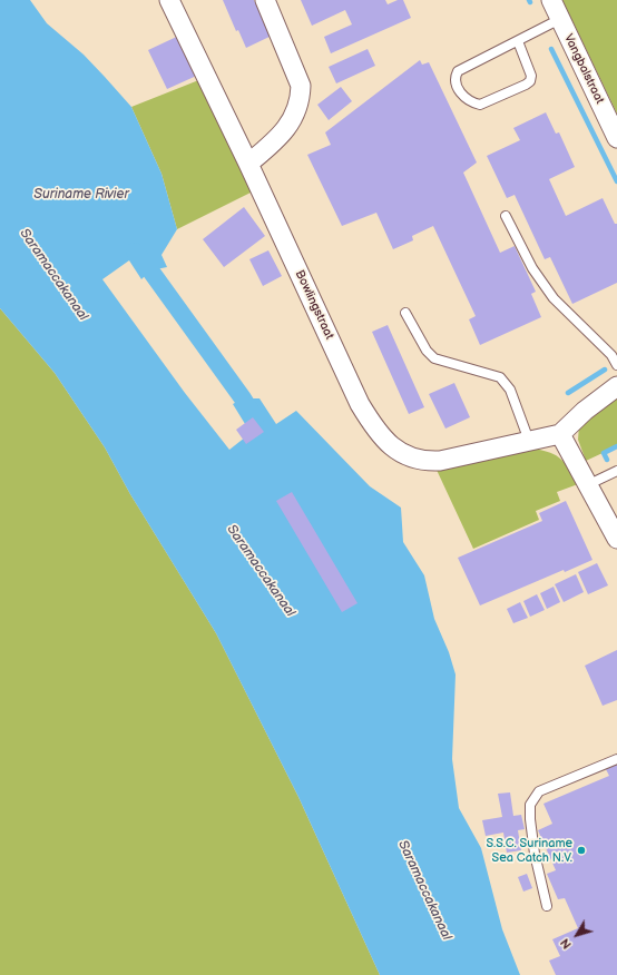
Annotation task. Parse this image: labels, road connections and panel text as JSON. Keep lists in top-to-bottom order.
{
  "streets": {
    "street": ["Vangbalstraat", "Bowlingstraat"]
  },
  "water": ["Suriname Rivier", "Saramaccakanaal"],
  "places": ["S.S.C. Suriname Sea Catch N.V."],
  "north": "bottom left"
}
